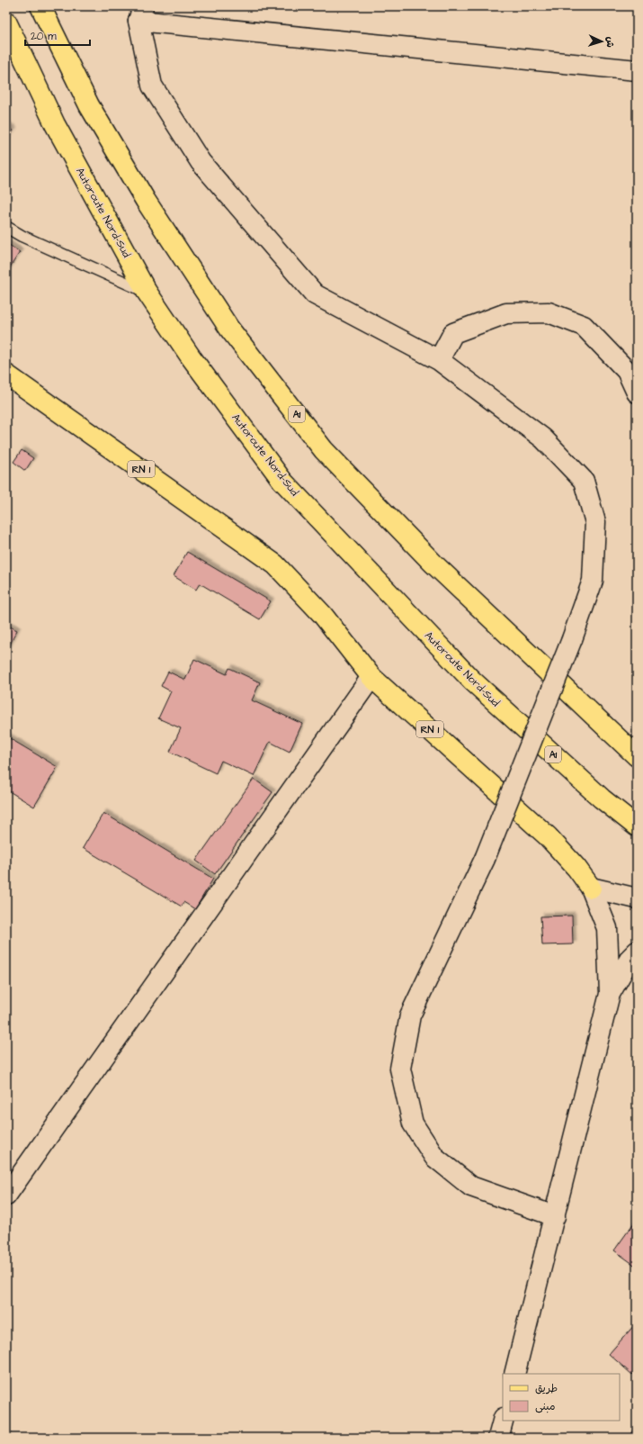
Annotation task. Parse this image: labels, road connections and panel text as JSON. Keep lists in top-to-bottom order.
{
  "streets": {
    "main road": ["Autoroute Nord-Sud", "A1", "RN 1"]
  },
  "legend": ["طريق", "مبنى"],
  "scale_bar": "20 m",
  "north": "right"
}
